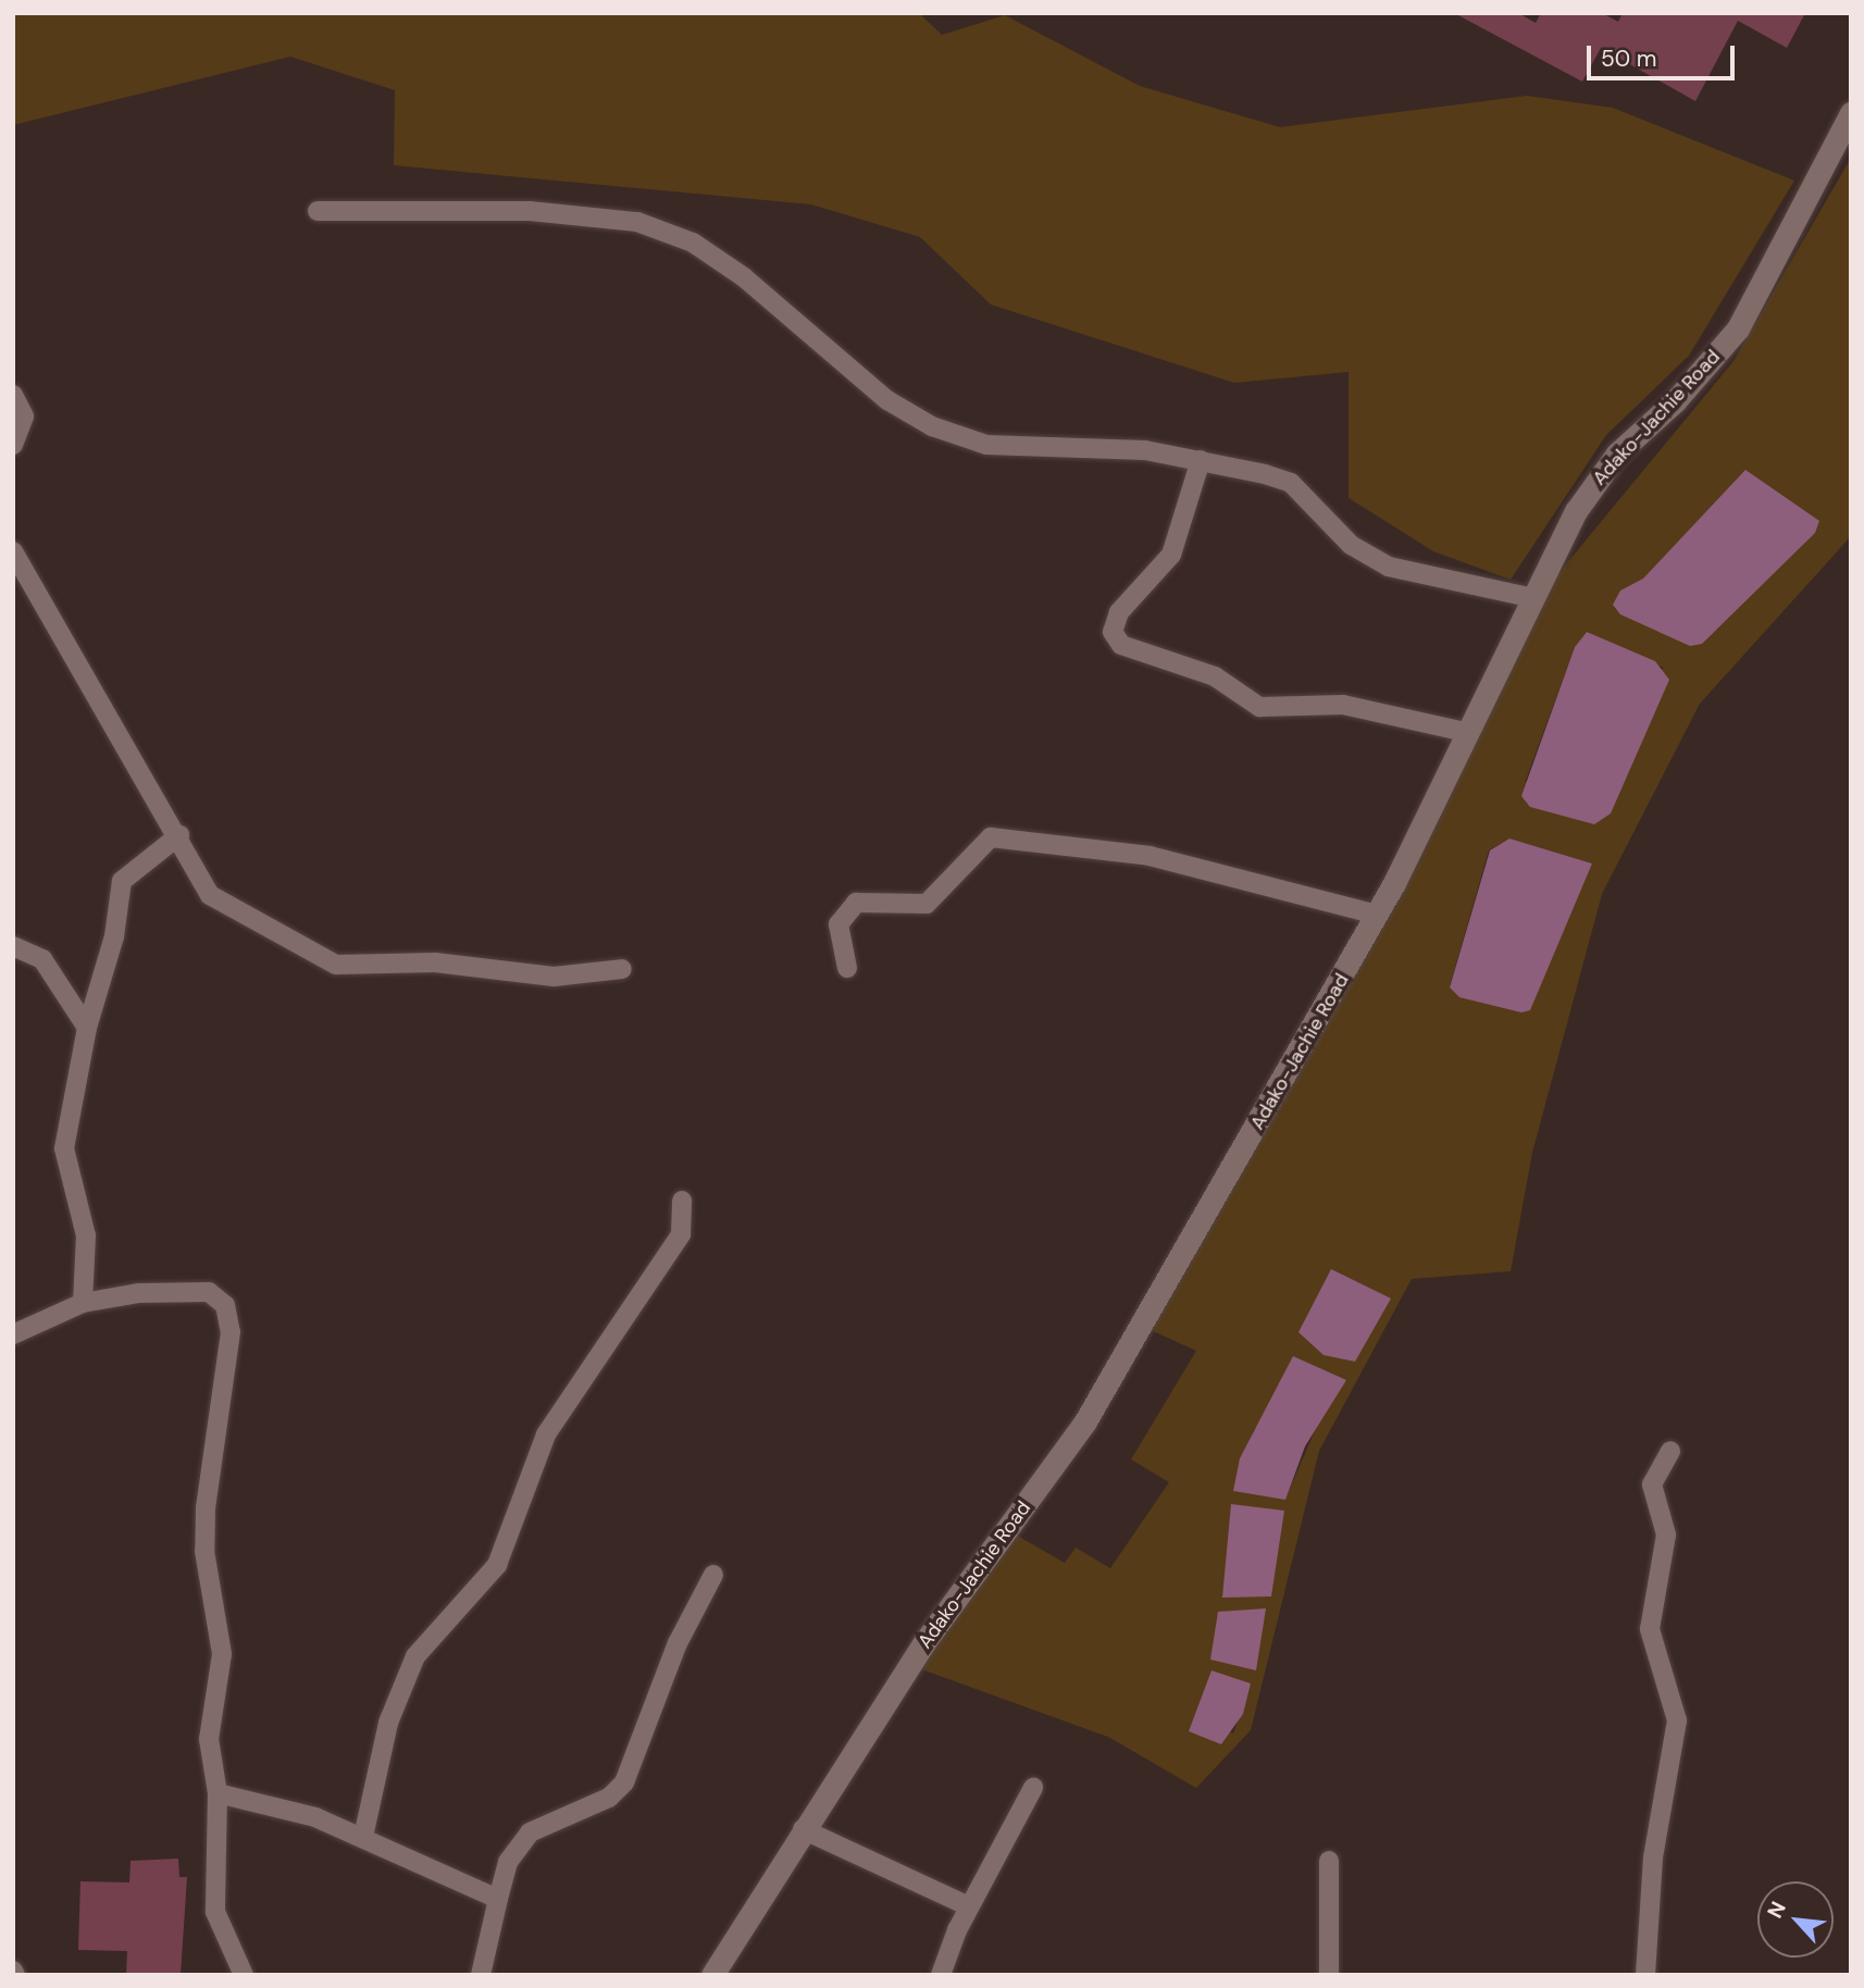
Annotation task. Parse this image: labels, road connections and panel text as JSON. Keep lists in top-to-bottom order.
{
  "streets": {
    "street": ["Adako-Jachie Road"]
  },
  "scale_bar": "50 m",
  "north": "top left"
}
